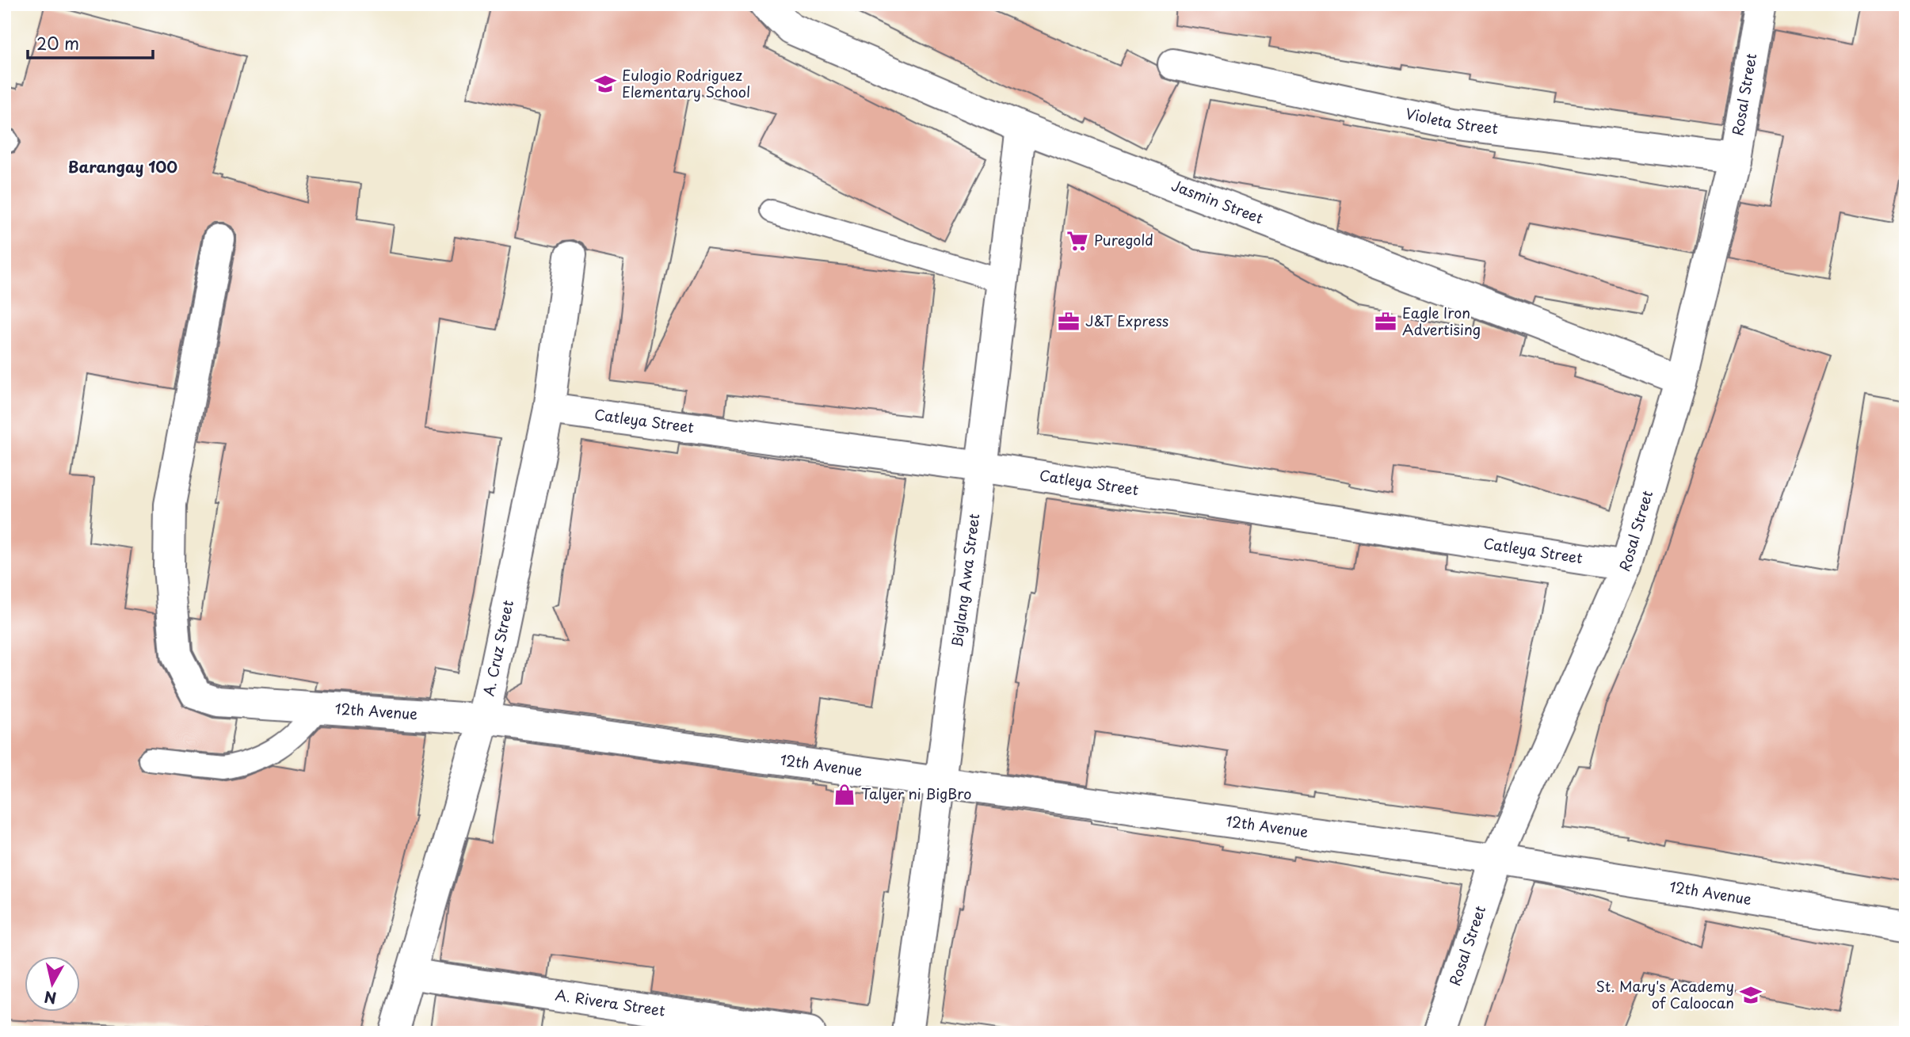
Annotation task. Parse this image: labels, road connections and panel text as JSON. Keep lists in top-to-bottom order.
{
  "streets": {
    "street": [
      "Rosal Street",
      "Violeta Street",
      "Jasmin Street",
      "Catleya Street",
      "Biglang Awa Street",
      "A. Cruz Street",
      "12th Avenue",
      "A. Rivera Street"
    ]
  },
  "crossings": [
    ["Rosal Street", "Violeta Street"],
    ["Rosal Street", "Jasmin Street"],
    ["Rosal Street", "Catleya Street"],
    ["Rosal Street", "12th Avenue"],
    ["Jasmin Street", "Biglang Awa Street"],
    ["Catleya Street", "Biglang Awa Street"],
    ["Catleya Street", "A. Cruz Street"],
    ["Biglang Awa Street", "12th Avenue"],
    ["A. Cruz Street", "12th Avenue"],
    ["A. Cruz Street", "A. Rivera Street"]
  ],
  "districts": ["Barangay 100"],
  "places": {
    "school or university": ["Eulogio Rodriguez Elementary School", "St. Mary's Academy of Caloocan"],
    "supermarket": ["Puregold"],
    "office": ["J&T Express", "Eagle Iron Advertising"],
    "shop": ["Talyer ni BigBro"]
  },
  "scale_bar": "20 m",
  "north": "bottom"
}
